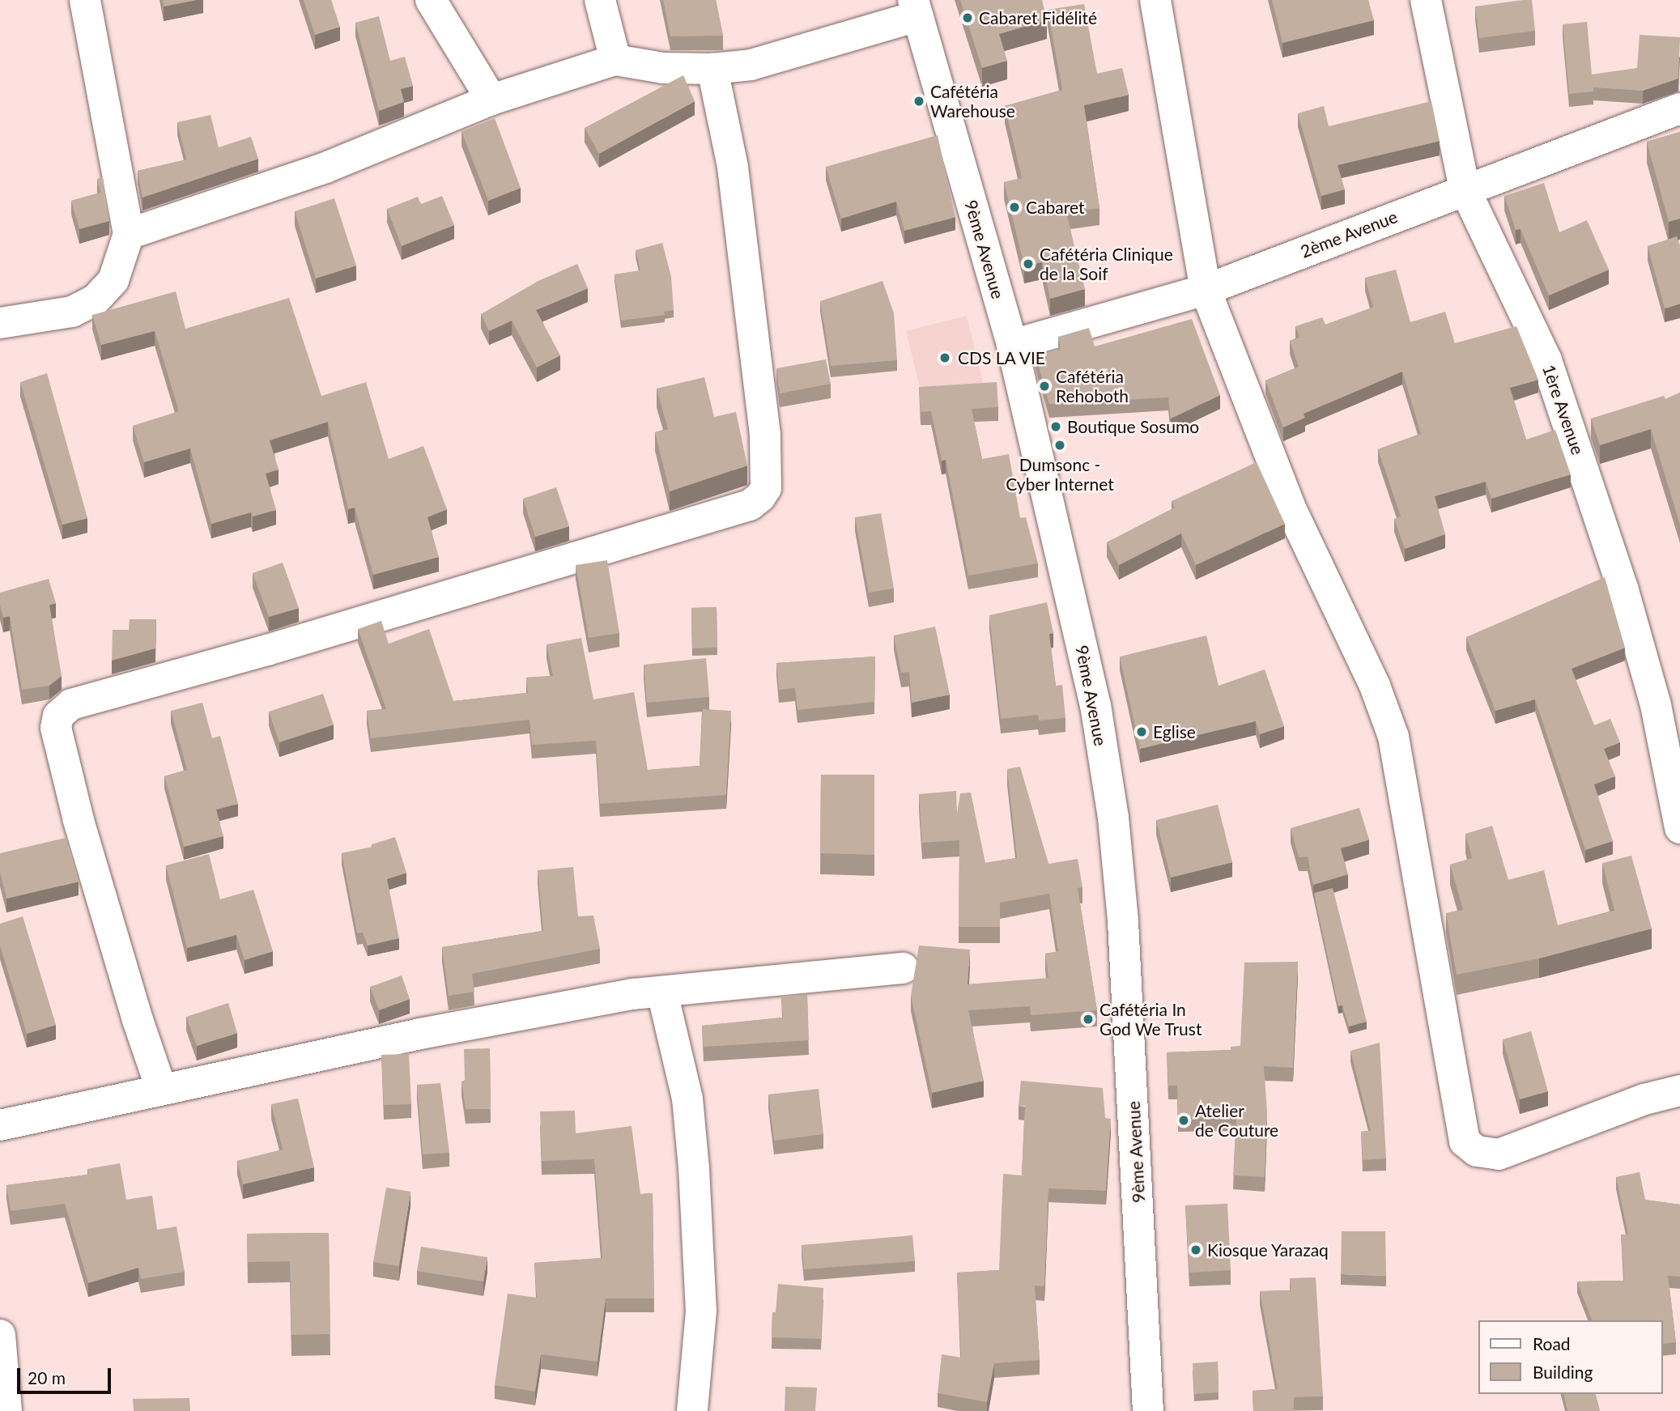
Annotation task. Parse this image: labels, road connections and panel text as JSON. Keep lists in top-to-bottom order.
{
  "streets": {
    "street": ["2ème Avenue", "9ème Avenue", "1ère Avenue"]
  },
  "crossings": [
    ["2ème Avenue", "9ème Avenue"],
    ["2ème Avenue", "1ère Avenue"]
  ],
  "places": [
    "Cabaret Fidélité",
    "Cafétéria Warehouse",
    "Cabaret",
    "Cafétéria Clinique de la Soif",
    "CDS LA VIE",
    "Cafétéria Rehoboth",
    "Boutique Sosumo",
    "Dumsonc - Cyber Internet",
    "Eglise",
    "Cafétéria In God We Trust",
    "Atelier de Couture",
    "Kiosque Yarazaq"
  ],
  "legend": ["Road", "Building"],
  "scale_bar": "20 m"
}
